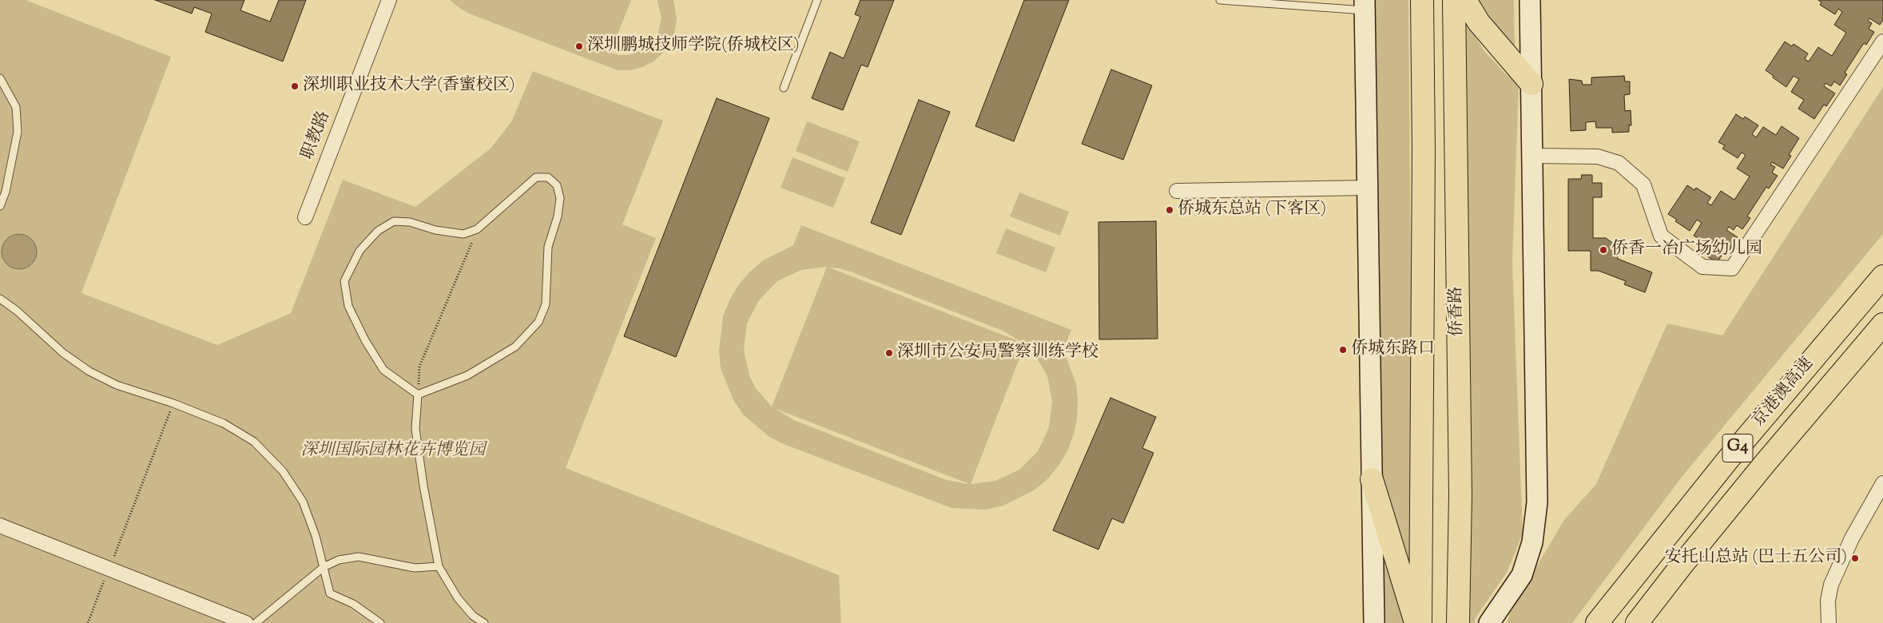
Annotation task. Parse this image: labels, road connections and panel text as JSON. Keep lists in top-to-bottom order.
{
  "streets": {
    "main road": ["侨香路", "京港澳高速", "G4"],
    "street": ["职教路"]
  },
  "parks": ["深圳国际园林花卉博览园"],
  "places": [
    "深圳鹏城技师学院(侨城校区)",
    "深圳职业技术大学(香蜜校区)",
    "侨城东总站 (下客区)",
    "侨香一冶广场幼儿园",
    "侨城东路口",
    "深圳市公安局警察训练学校",
    "安托山总站 (巴士五公司)"
  ]
}
